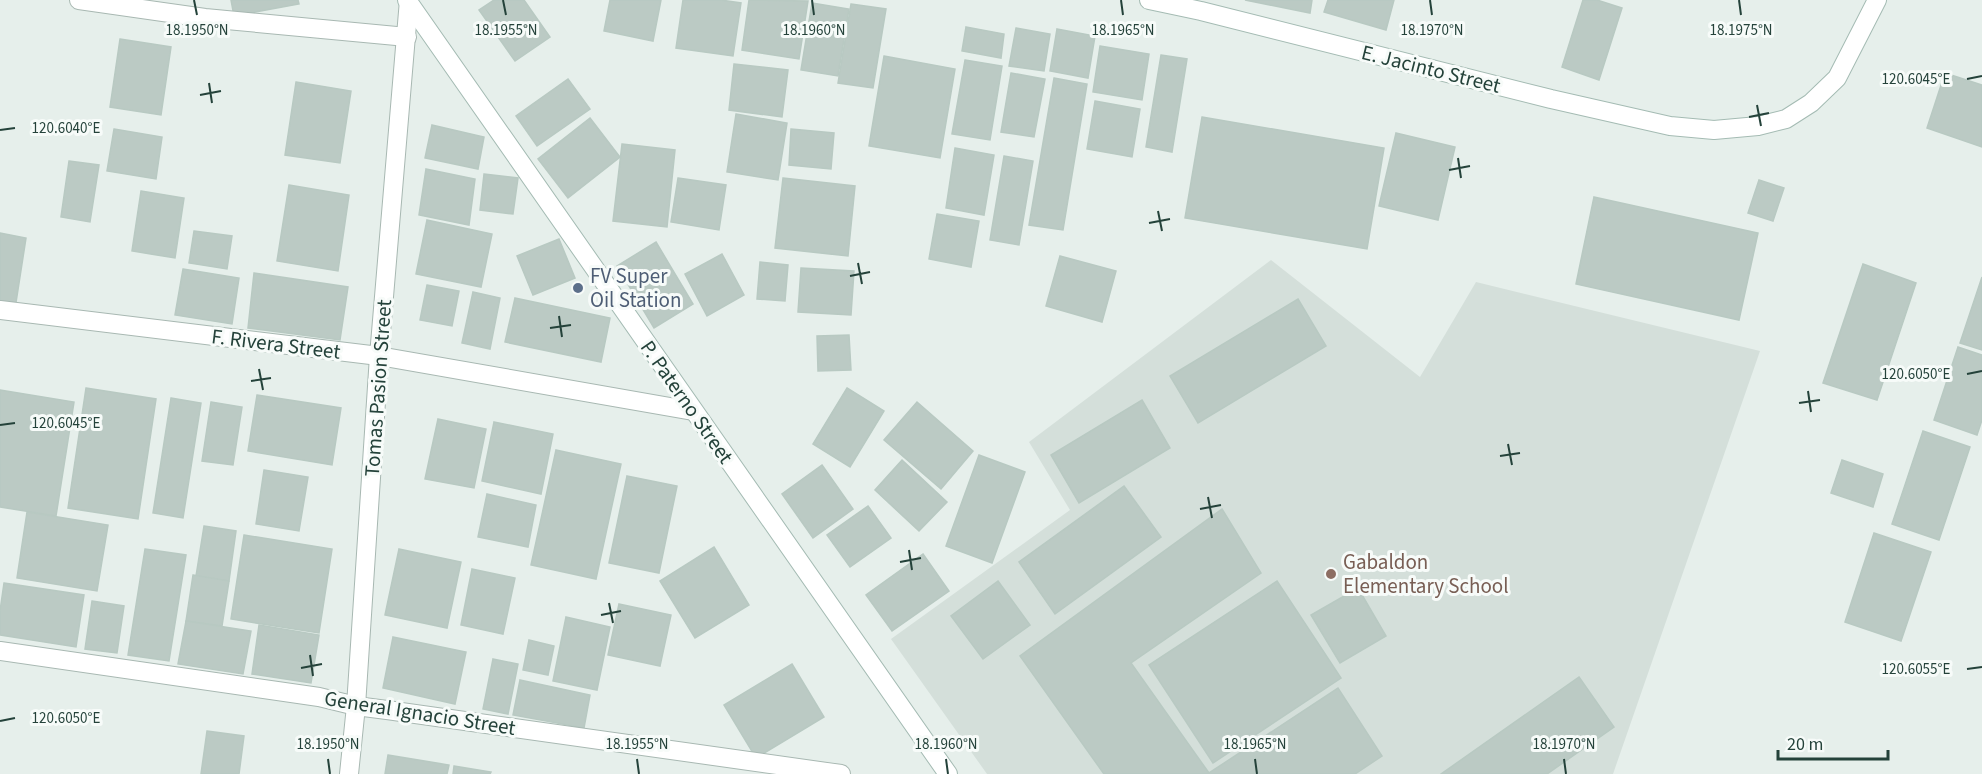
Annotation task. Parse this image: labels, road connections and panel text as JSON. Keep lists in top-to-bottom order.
{
  "streets": {
    "street": [
      "E. Jacinto Street",
      "F. Rivera Street",
      "Tomas Pasion Street",
      "P. Paterno Street",
      "General Ignacio Street"
    ]
  },
  "crossings": [
    ["F. Rivera Street", "Tomas Pasion Street"],
    ["F. Rivera Street", "P. Paterno Street"],
    ["Tomas Pasion Street", "P. Paterno Street"],
    ["Tomas Pasion Street", "General Ignacio Street"]
  ],
  "places": ["FV Super Oil Station", "Gabaldon Elementary School"],
  "scale_bar": "20 m",
  "coordinates": [
    "18.1950°N",
    "18.1955°N",
    "18.1960°N",
    "18.1965°N",
    "18.1970°N",
    "18.1975°N",
    "120.6045°E",
    "120.6040°E",
    "120.6050°E",
    "120.6055°E"
  ]
}
